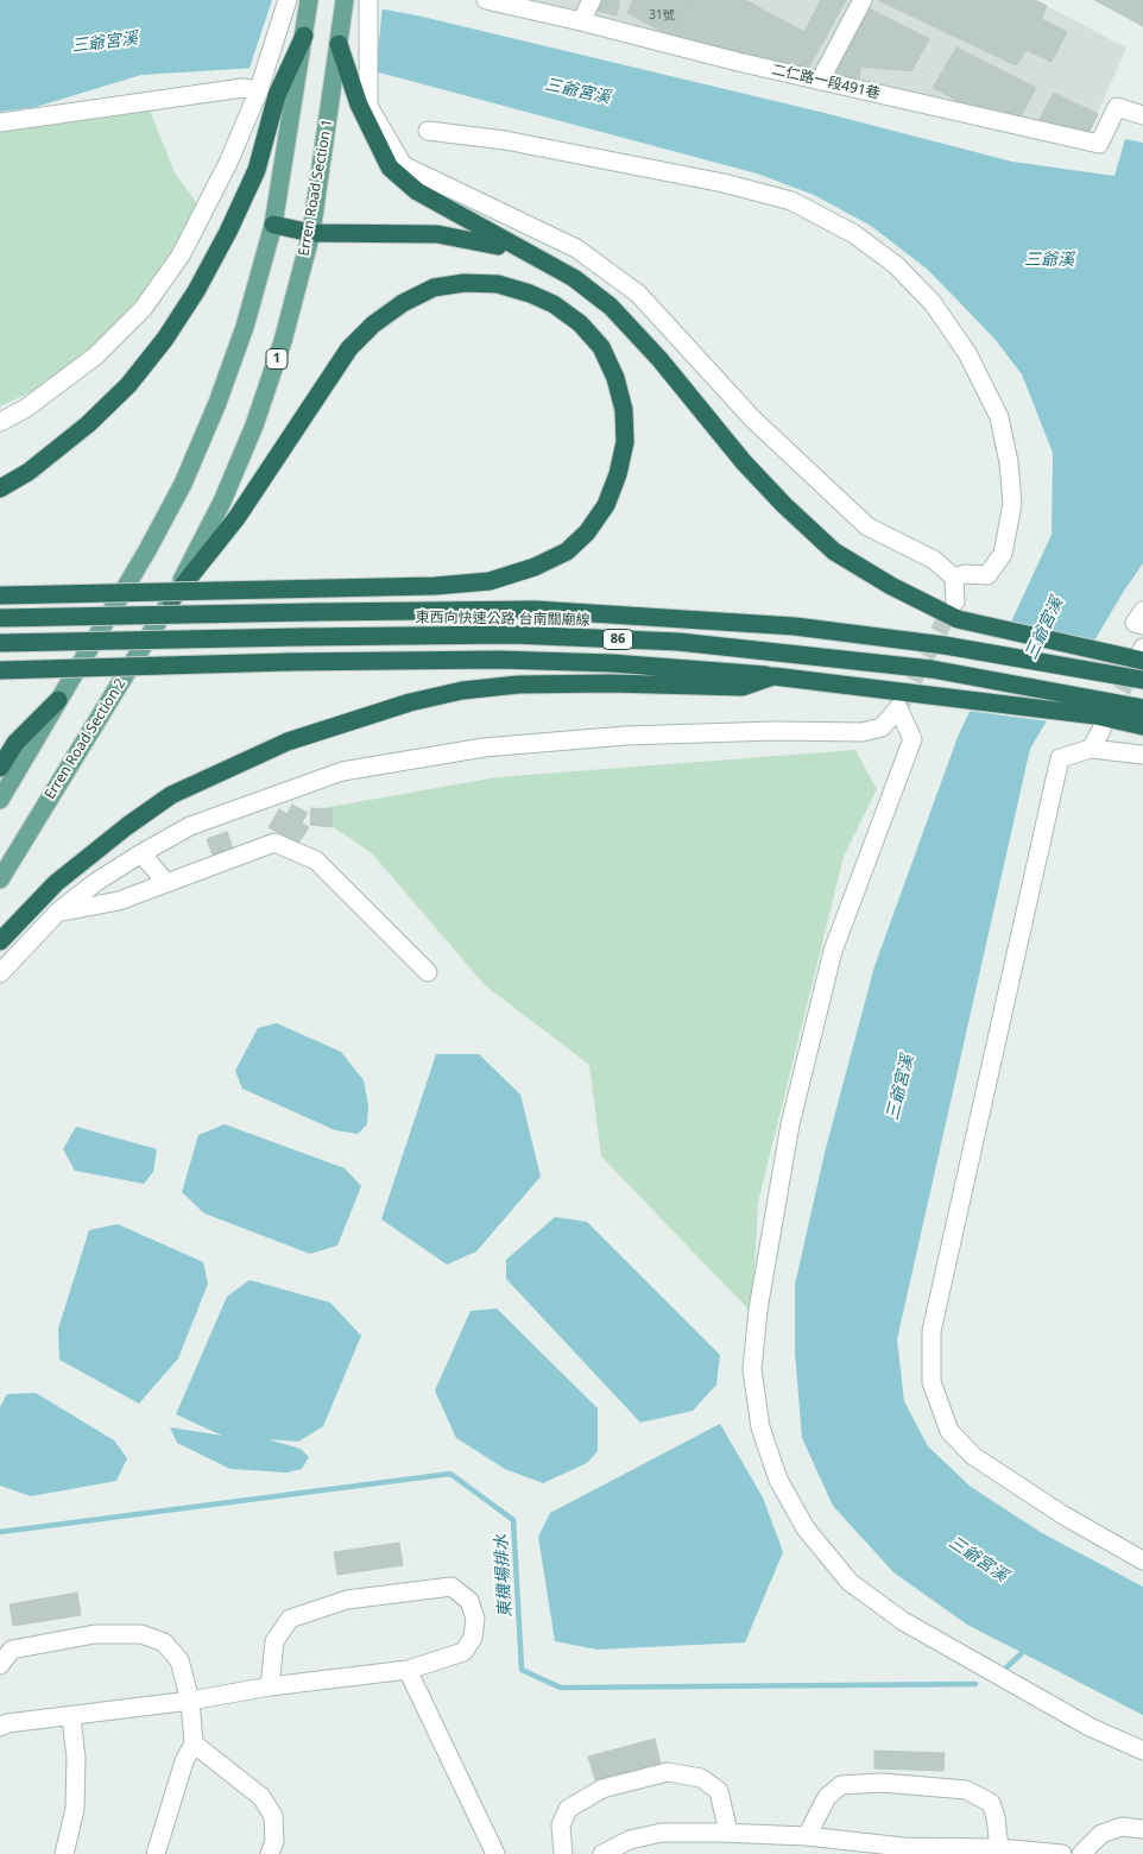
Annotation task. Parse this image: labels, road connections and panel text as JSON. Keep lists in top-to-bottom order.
{
  "streets": {
    "highway": ["東西向快速公路 台南關廟線", "86"],
    "main road": ["Erren Road Section 1", "1", "Erren Road Section 2"],
    "street": ["二仁路一段491巷"]
  },
  "crossings": [
    ["Erren Road Section 1", "Erren Road Section 2"]
  ],
  "water": ["三爺宮溪", "三爺溪", "東機場排水"],
  "house_numbers": ["31號"]
}
